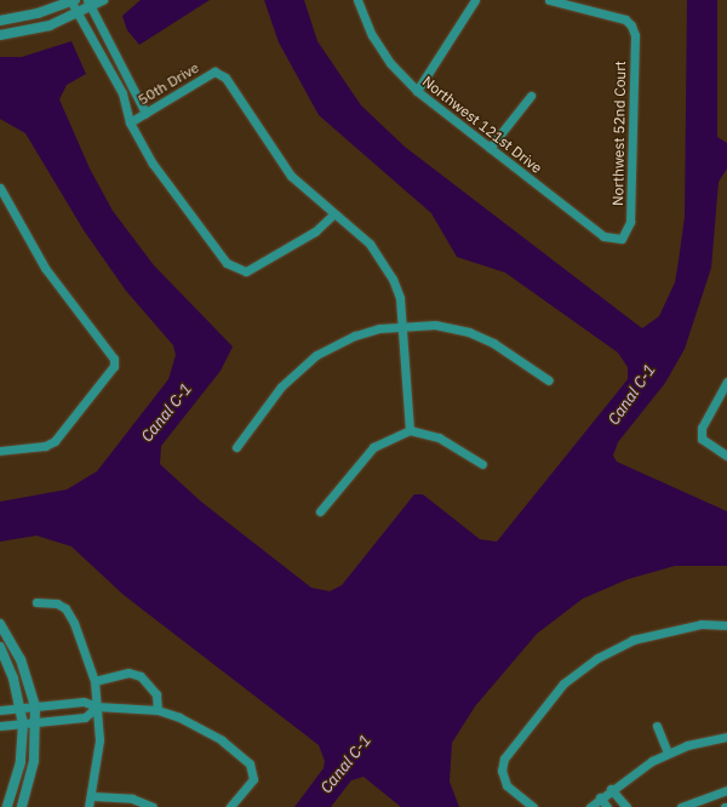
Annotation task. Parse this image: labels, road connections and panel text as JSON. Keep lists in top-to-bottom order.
{
  "streets": {
    "street": ["50th Drive", "Northwest 121st Drive", "Northwest 52nd Court"]
  },
  "crossings": [
    ["Northwest 121st Drive", "Northwest 52nd Court"]
  ],
  "water": ["Canal C-1"]
}
